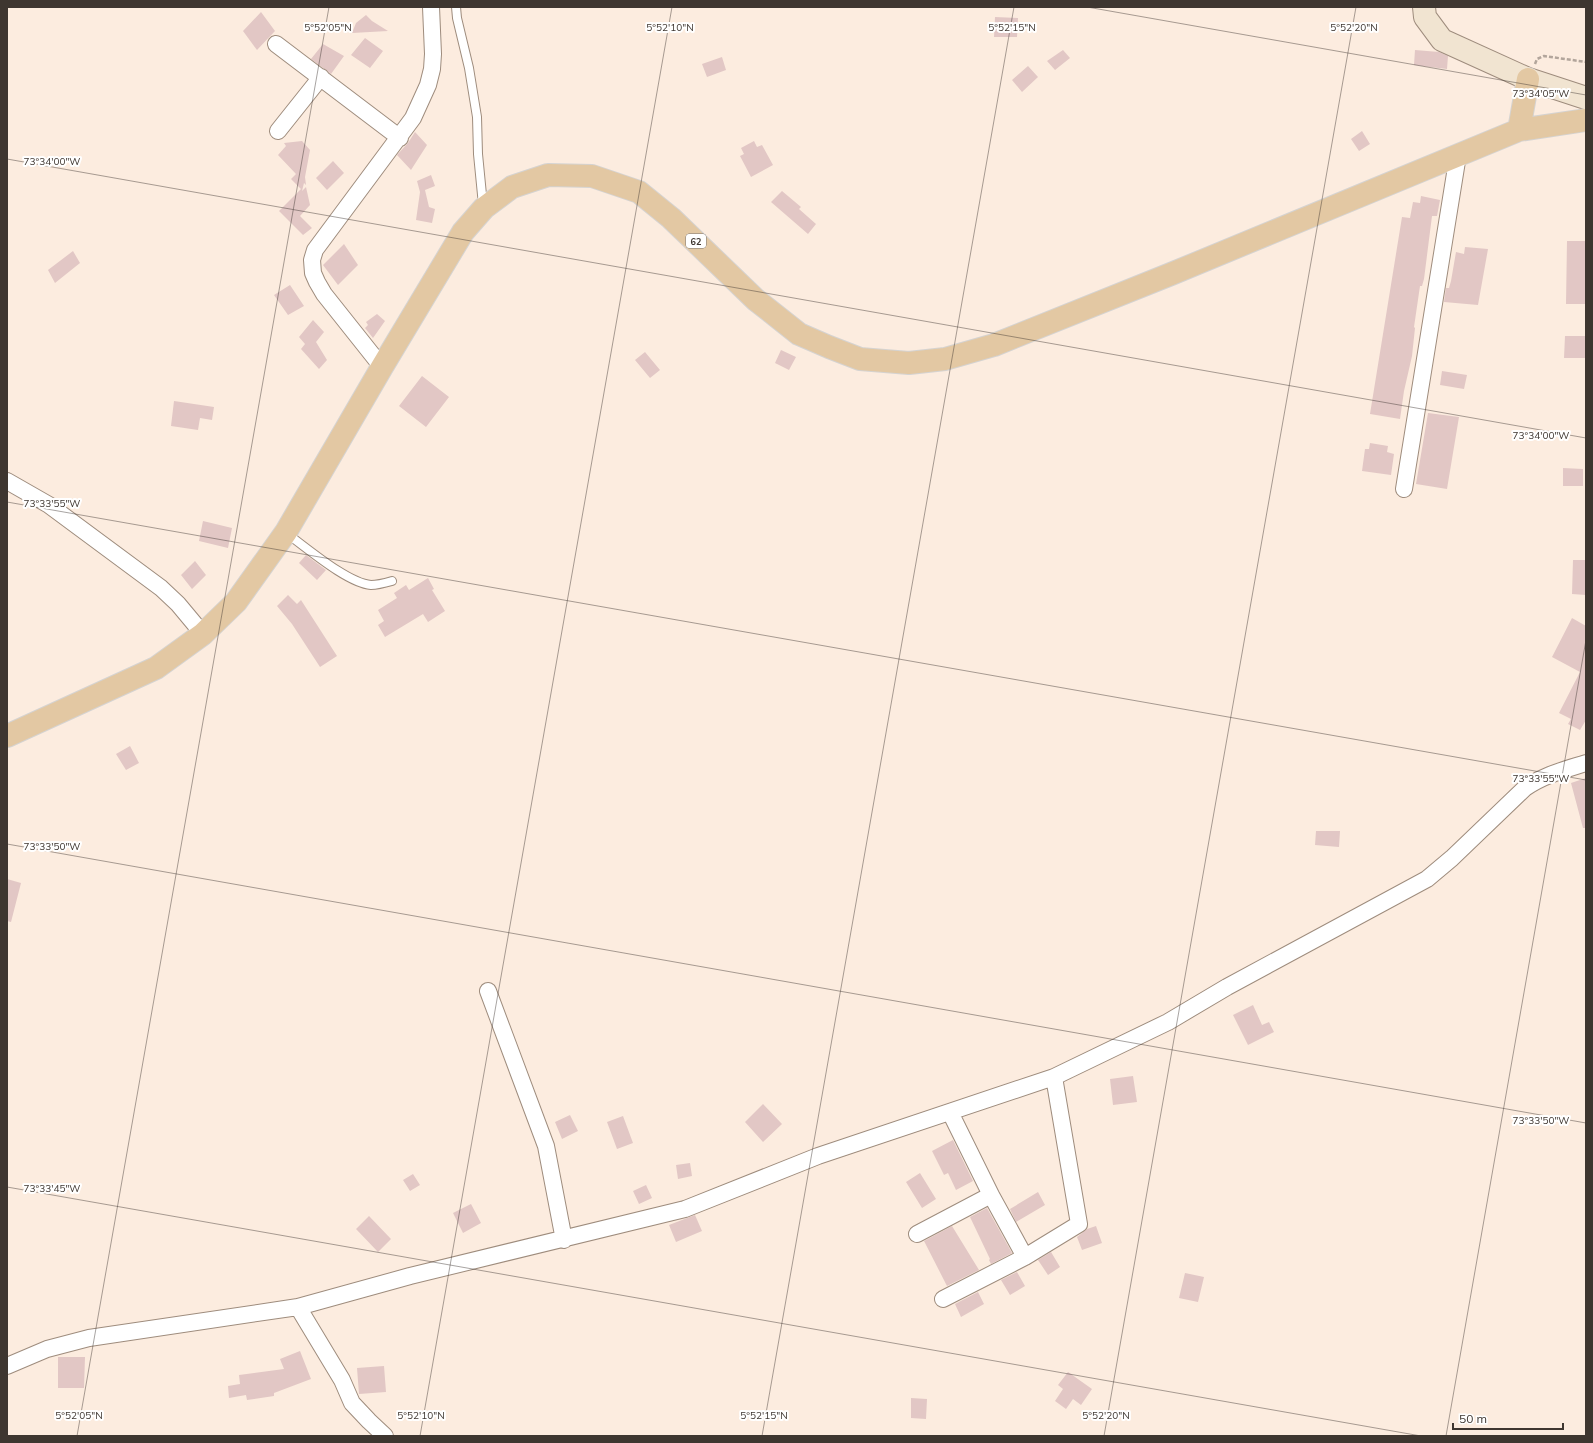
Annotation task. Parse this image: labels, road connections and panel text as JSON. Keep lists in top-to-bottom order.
{
  "streets": {
    "main road": ["62"]
  },
  "scale_bar": "50 m",
  "coordinates": [
    "5°52'05\"N",
    "5°52'10\"N",
    "5°52'15\"N",
    "5°52'20\"N",
    "73°34'05\"W",
    "73°34'00\"W",
    "73°33'55\"W",
    "73°33'50\"W",
    "73°33'45\"W"
  ]
}
